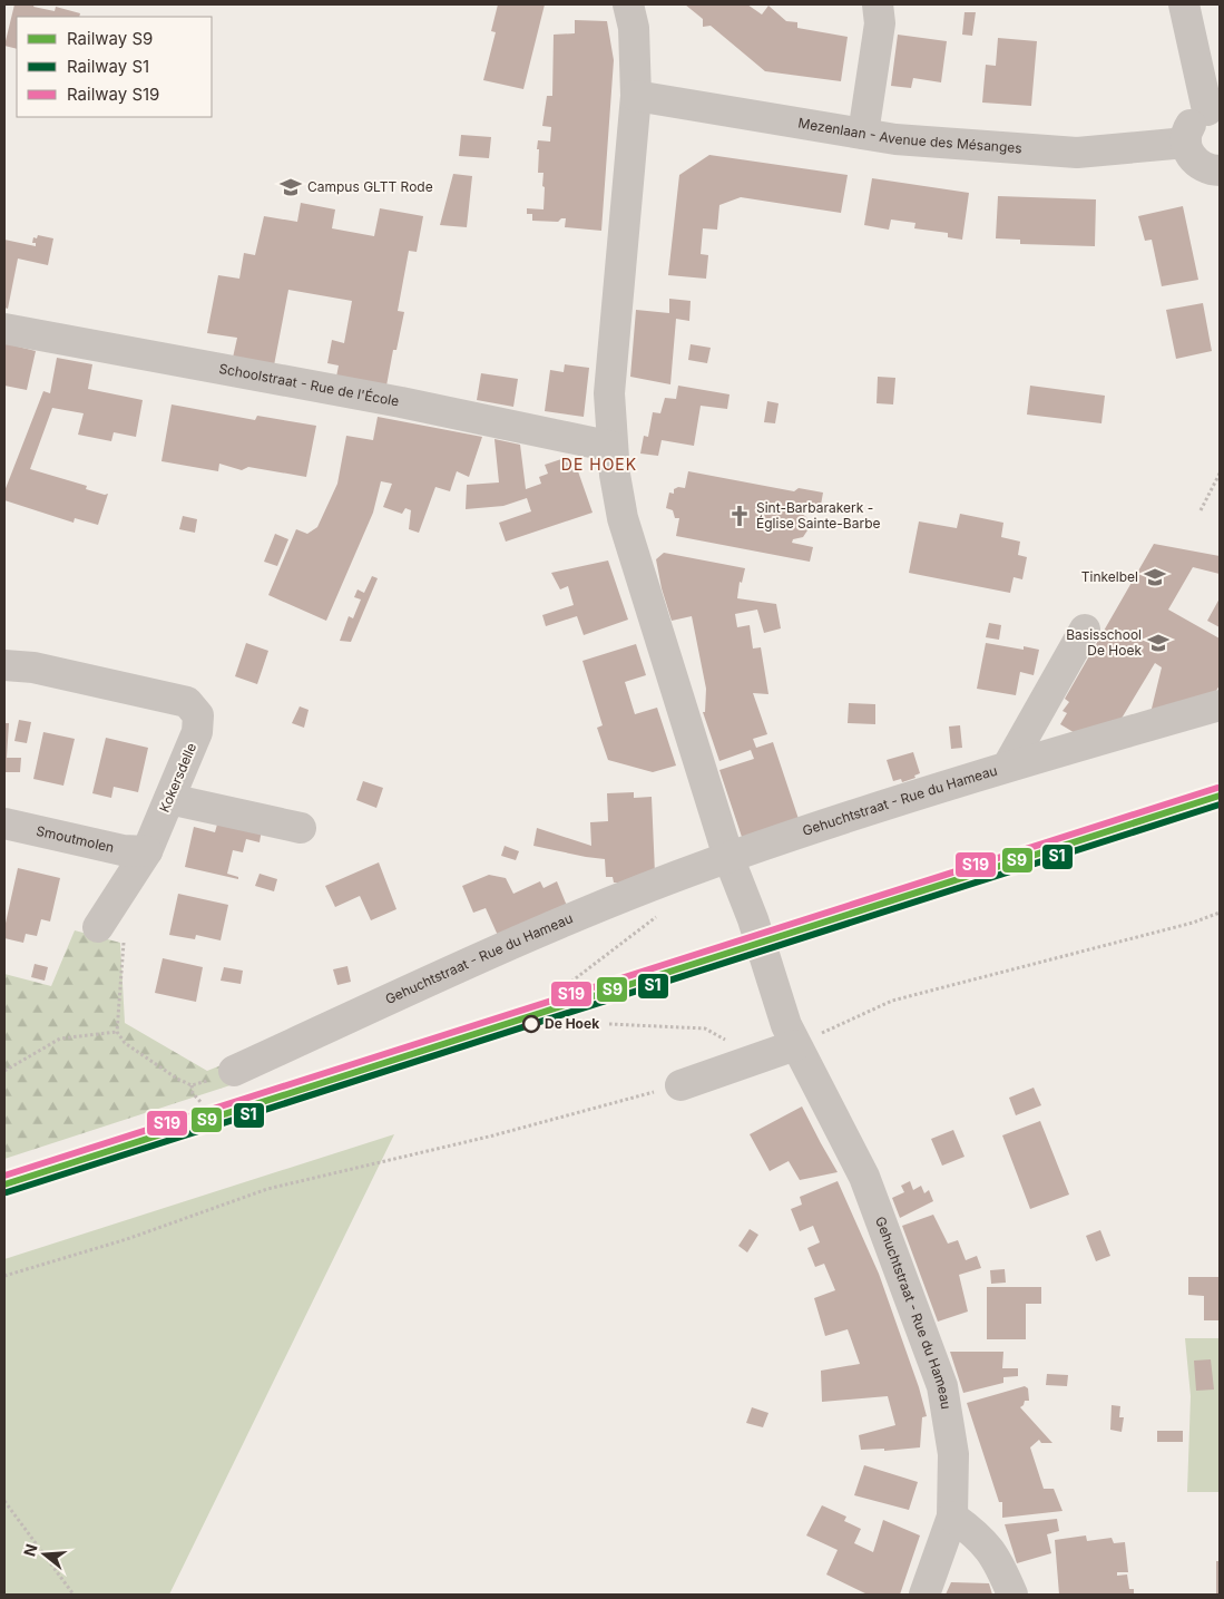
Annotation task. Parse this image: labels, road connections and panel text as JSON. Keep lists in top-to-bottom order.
{
  "streets": {
    "street": [
      "Mezenlaan - Avenue des Mésanges",
      "Schoolstraat - Rue de l'École",
      "Kokersdelle",
      "Gehuchtstraat - Rue du Hameau",
      "Smoutmolen"
    ]
  },
  "crossings": [
    ["Mezenlaan - Avenue des Mésanges", "Gehuchtstraat - Rue du Hameau"],
    ["Schoolstraat - Rue de l'École", "Gehuchtstraat - Rue du Hameau"],
    ["Kokersdelle", "Smoutmolen"]
  ],
  "districts": ["DE HOEK"],
  "places": {
    "school or university": ["Campus GLTT Rode", "Tinkelbel", "Basisschool De Hoek"],
    "church": ["Sint-Barbarakerk - Église Sainte-Barbe"],
    "other": ["De Hoek"]
  },
  "lines": ["rail line S19", "rail line S9", "rail line S1"],
  "legend": ["Railway S9", "Railway S1", "Railway S19"],
  "north": "left"
}
